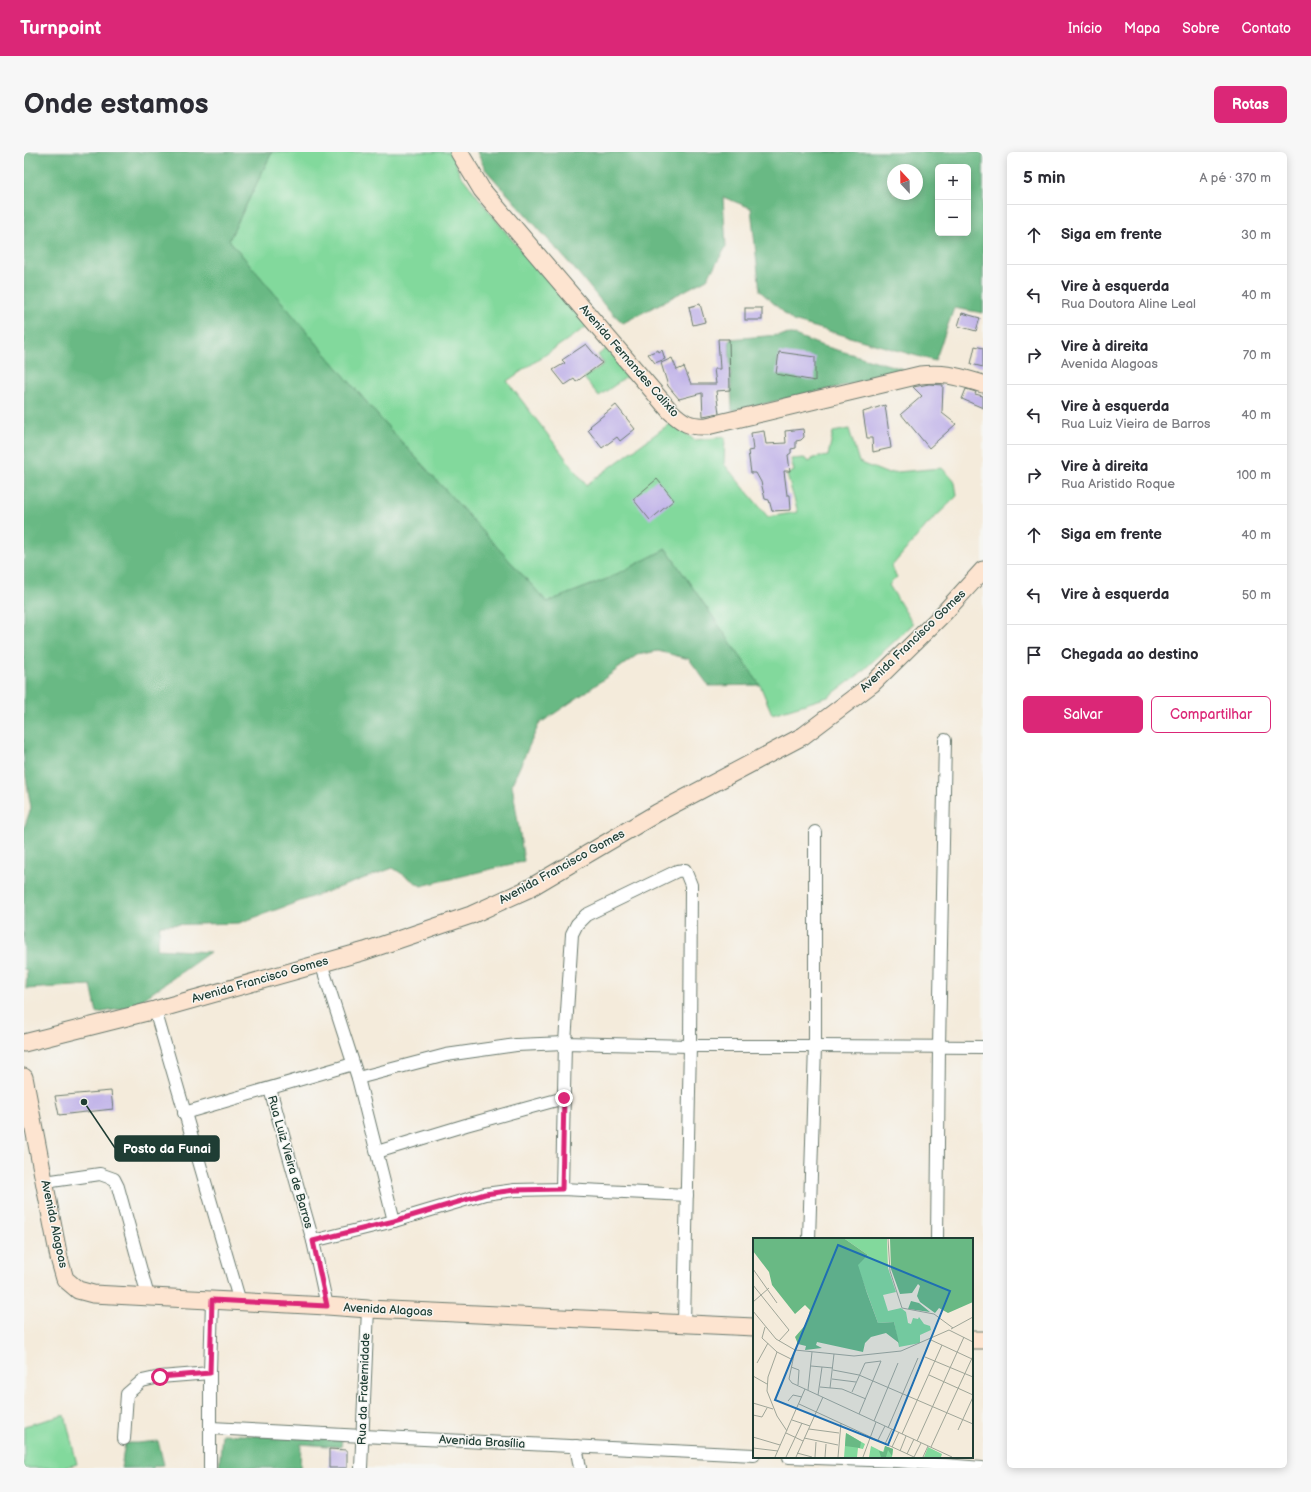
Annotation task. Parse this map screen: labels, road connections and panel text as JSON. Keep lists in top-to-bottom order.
{
  "streets": {
    "street": [
      "Avenida Fernandes Calixto",
      "Avenida Francisco Gomes",
      "Rua Luiz Vieira de Barros",
      "Avenida Alagoas",
      "Rua da Fraternidade",
      "Avenida Brasília"
    ]
  },
  "crossings": [
    ["Rua Luiz Vieira de Barros", "Avenida Alagoas"],
    ["Avenida Alagoas", "Rua da Fraternidade"],
    ["Rua da Fraternidade", "Avenida Brasília"]
  ],
  "places": ["Posto da Funai"],
  "north": "top",
  "page": {
    "header": "Turnpoint",
    "nav": [
      "Início",
      "Mapa",
      "Sobre",
      "Contato"
    ],
    "buttons": [
      "Rotas",
      ["Salvar", "Compartilhar"]
    ],
    "title": "Onde estamos",
    "heading": ["5 min", "A pé · 370 m"],
    "map_buttons": ["+", "−"],
    "list": [
      ["Siga em frente", "30 m"],
      ["Vire à esquerda", "Rua Doutora Aline Leal", "40 m"],
      ["Vire à direita", "Avenida Alagoas", "70 m"],
      ["Vire à esquerda", "Rua Luiz Vieira de Barros", "40 m"],
      ["Vire à direita", "Rua Aristido Roque", "100 m"],
      ["Siga em frente", "40 m"],
      ["Vire à esquerda", "50 m"],
      "Chegada ao destino"
    ]
  }
}
